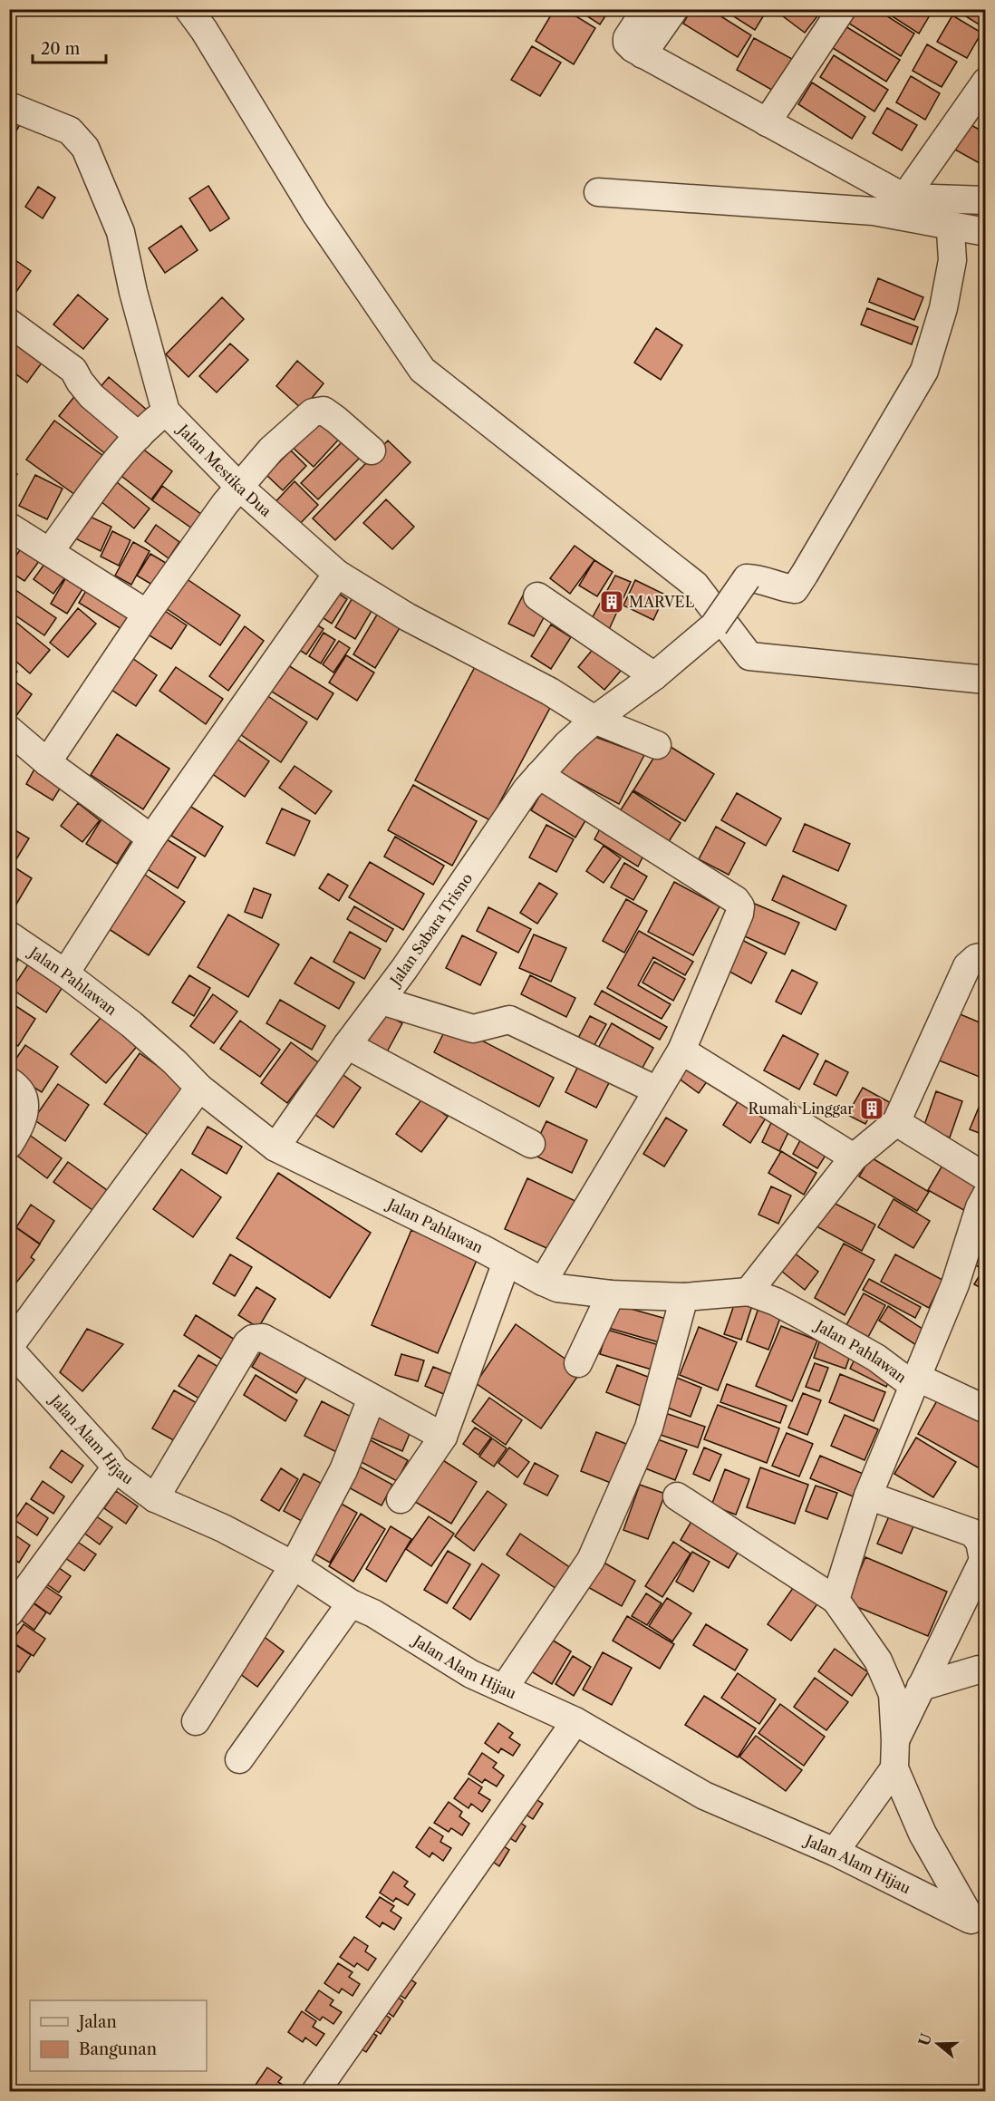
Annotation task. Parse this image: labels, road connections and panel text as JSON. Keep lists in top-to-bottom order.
{
  "streets": {
    "street": [
      "Jalan Mestika Dua",
      "Jalan Sabara Trisno",
      "Jalan Pahlawan",
      "Jalan Alam Hijau"
    ]
  },
  "crossings": [
    ["Jalan Mestika Dua", "Jalan Sabara Trisno"],
    ["Jalan Sabara Trisno", "Jalan Pahlawan"]
  ],
  "places": {
    "building": ["MARVEL", "Rumah Linggar"]
  },
  "legend": ["Jalan", "Bangunan"],
  "scale_bar": "20 m",
  "north": "left"
}
